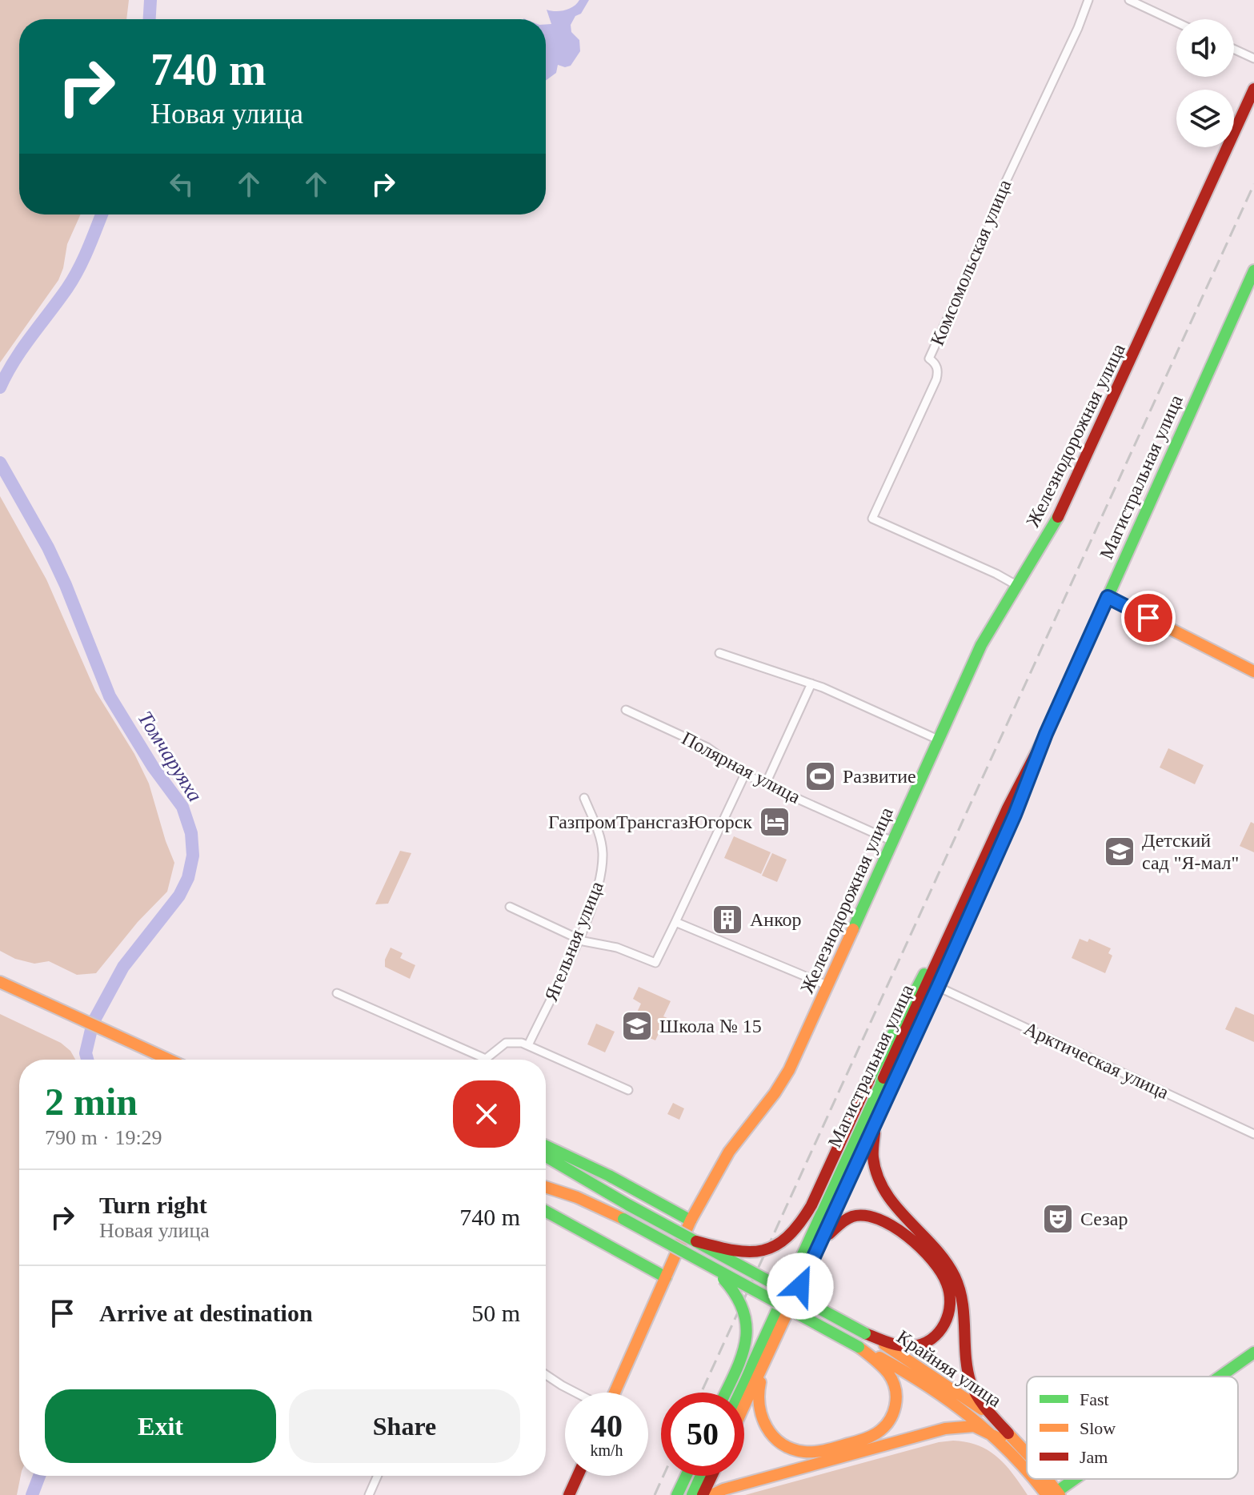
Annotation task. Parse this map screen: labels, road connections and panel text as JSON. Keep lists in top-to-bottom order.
{
  "streets": {
    "main road": ["Железнодорожная улица", "Магистральная улица", "Крайняя улица"],
    "street": [
      "Комсомольская улица",
      "Полярная улица",
      "Ягельная улица",
      "Арктическая улица"
    ]
  },
  "crossings": [
    ["Комсомольская улица", "Железнодорожная улица"],
    ["Железнодорожная улица", "Полярная улица"],
    ["Магистральная улица", "Арктическая улица"]
  ],
  "water": ["Томчаруяха"],
  "places": {
    "sports": ["Развитие"],
    "hotel": ["ГазпромТрансгазЮгорск"],
    "school or university": ["Детский сад \"Я-мал\"", "Школа № 15"],
    "building": ["Анкор"],
    "theatre": ["Сезар"]
  },
  "legend": ["Fast", "Slow", "Jam"],
  "page": {
    "turn": ["740 m", "Новая улица"],
    "heading": ["2 min", "790 m · 19:29"],
    "list": [
      {
        "name": "Turn right",
        "note": "Новая улица",
        "value": "740 m"
      },
      {
        "name": "Arrive at destination",
        "value": "50 m"
      }
    ],
    "buttons": ["Exit", "Share"],
    "speed": "40 km/h",
    "limit": "50"
  }
}
